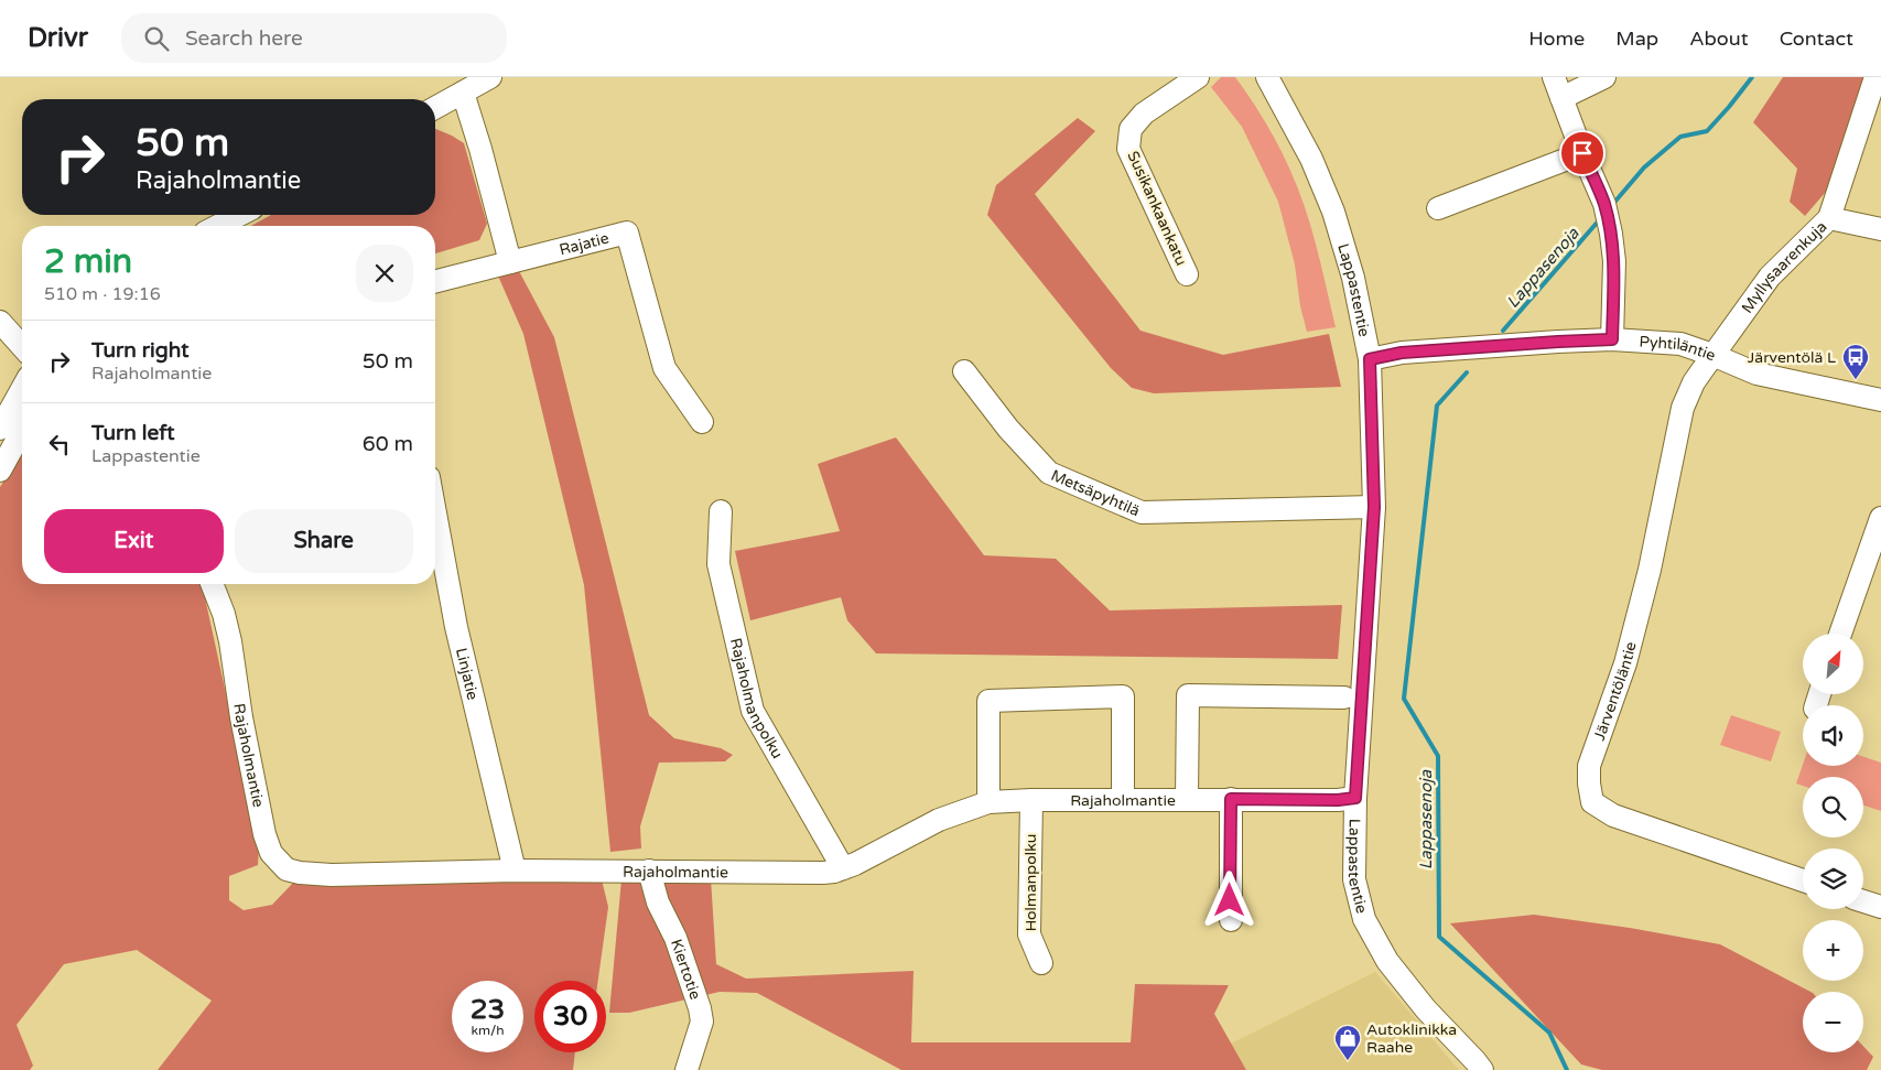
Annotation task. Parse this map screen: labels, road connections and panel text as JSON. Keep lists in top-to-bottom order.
{
  "streets": {
    "street": [
      "Susikankaankatu",
      "Rajatie",
      "Myllysaarenkuja",
      "Lappastentie",
      "Pyhtiläntie",
      "Metsäpyhtilä",
      "Linjatie",
      "Järventöläntie",
      "Rajaholmanpolku",
      "Rajaholmantie",
      "Holmanpolku",
      "Kiertotie"
    ]
  },
  "crossings": [
    ["Myllysaarenkuja", "Pyhtiläntie"],
    ["Myllysaarenkuja", "Järventöläntie"],
    ["Lappastentie", "Pyhtiläntie"],
    ["Lappastentie", "Metsäpyhtilä"],
    ["Lappastentie", "Rajaholmantie"],
    ["Pyhtiläntie", "Järventöläntie"],
    ["Linjatie", "Rajaholmantie"],
    ["Rajaholmanpolku", "Rajaholmantie"],
    ["Rajaholmantie", "Holmanpolku"],
    ["Rajaholmantie", "Kiertotie"]
  ],
  "water": ["Lappasenoja"],
  "places": {
    "bus stop": ["Järventölä L"],
    "shop": ["Autoklinikka Raahe"]
  },
  "north": "top right",
  "page": {
    "header": "Drivr",
    "search": "Search here",
    "nav": [
      "Home",
      "Map",
      "About",
      "Contact"
    ],
    "turn": ["50 m", "Rajaholmantie"],
    "heading": ["2 min", "510 m · 19:16"],
    "list": [
      {
        "name": "Turn right",
        "note": "Rajaholmantie",
        "value": "50 m"
      },
      {
        "name": "Turn left",
        "note": "Lappastentie",
        "value": "60 m"
      }
    ],
    "buttons": ["Exit", "Share"],
    "map_buttons": ["+", "−"],
    "speed": "23 km/h",
    "limit": "30"
  }
}
